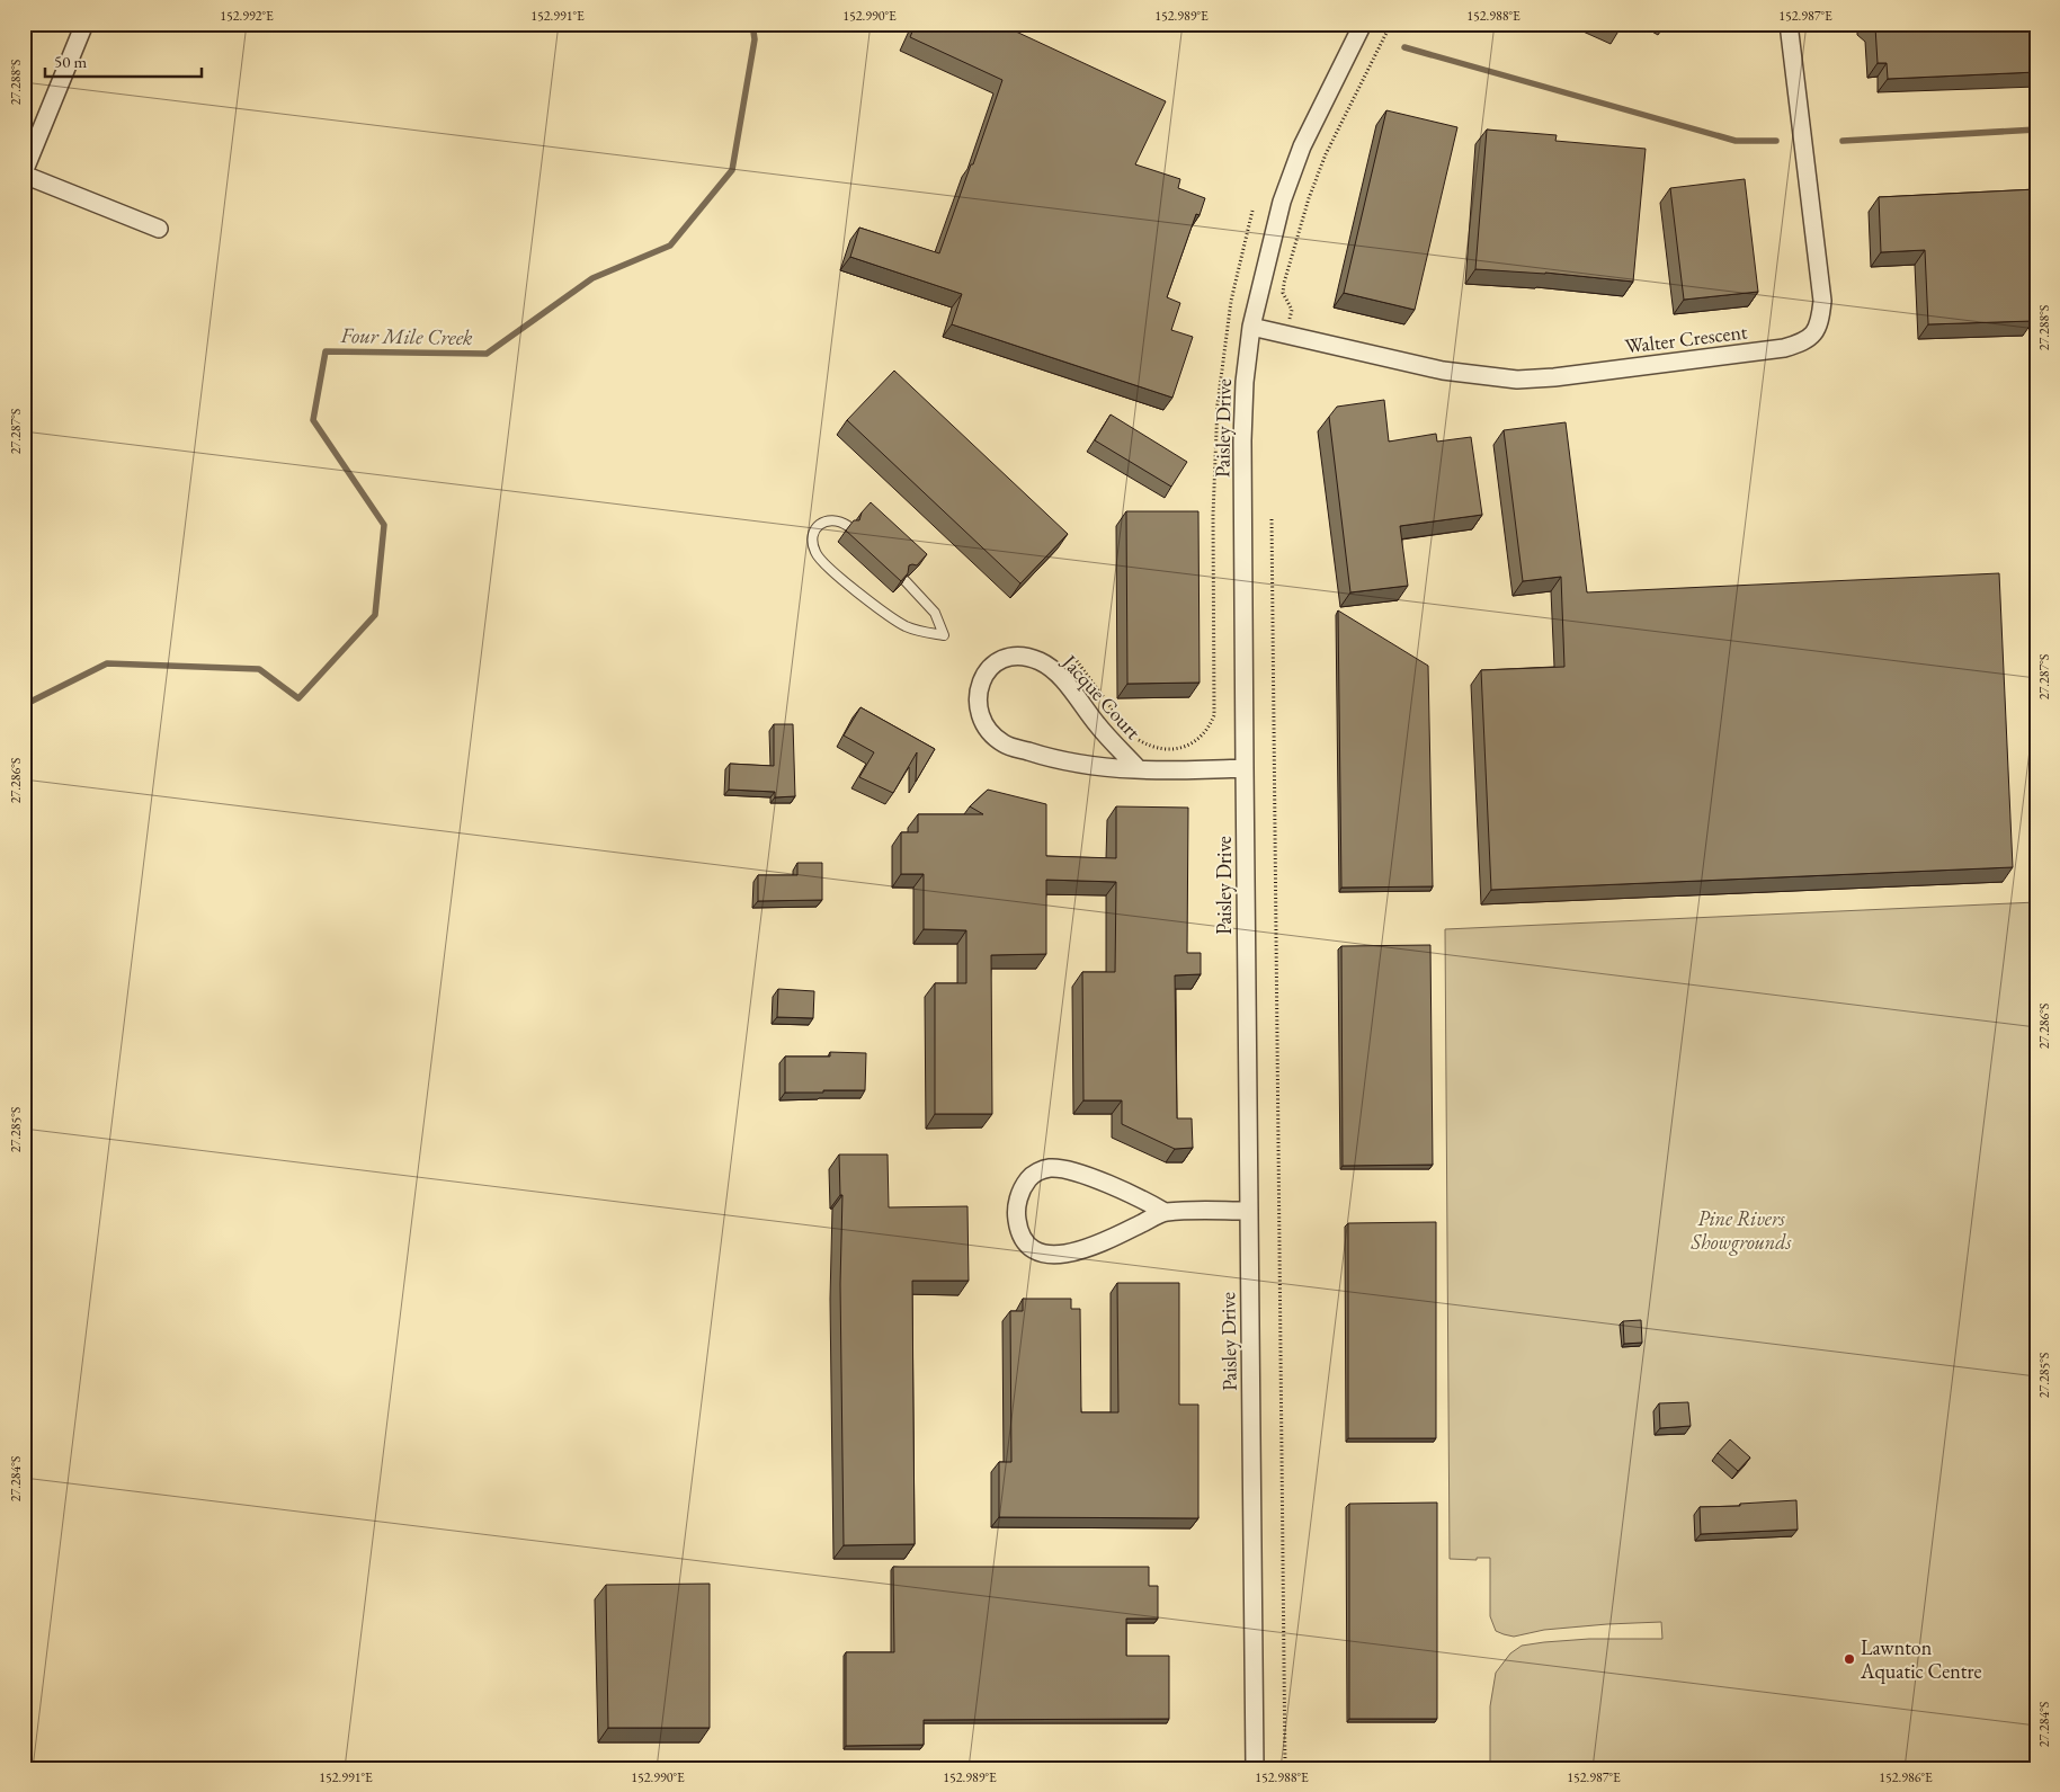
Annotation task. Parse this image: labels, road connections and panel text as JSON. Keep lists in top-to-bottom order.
{
  "streets": {
    "street": ["Walter Crescent", "Paisley Drive", "Jacque Court"]
  },
  "crossings": [
    ["Walter Crescent", "Paisley Drive"],
    ["Paisley Drive", "Jacque Court"]
  ],
  "water": ["Four Mile Creek"],
  "parks": ["Pine Rivers Showgrounds"],
  "places": ["Lawnton Aquatic Centre"],
  "scale_bar": "50 m",
  "coordinates": [
    "152.992°E",
    "152.991°E",
    "152.990°E",
    "152.989°E",
    "152.988°E",
    "152.987°E",
    "27.288°S",
    "27.287°S",
    "27.286°S",
    "27.285°S",
    "27.284°S",
    "152.986°E"
  ]
}
